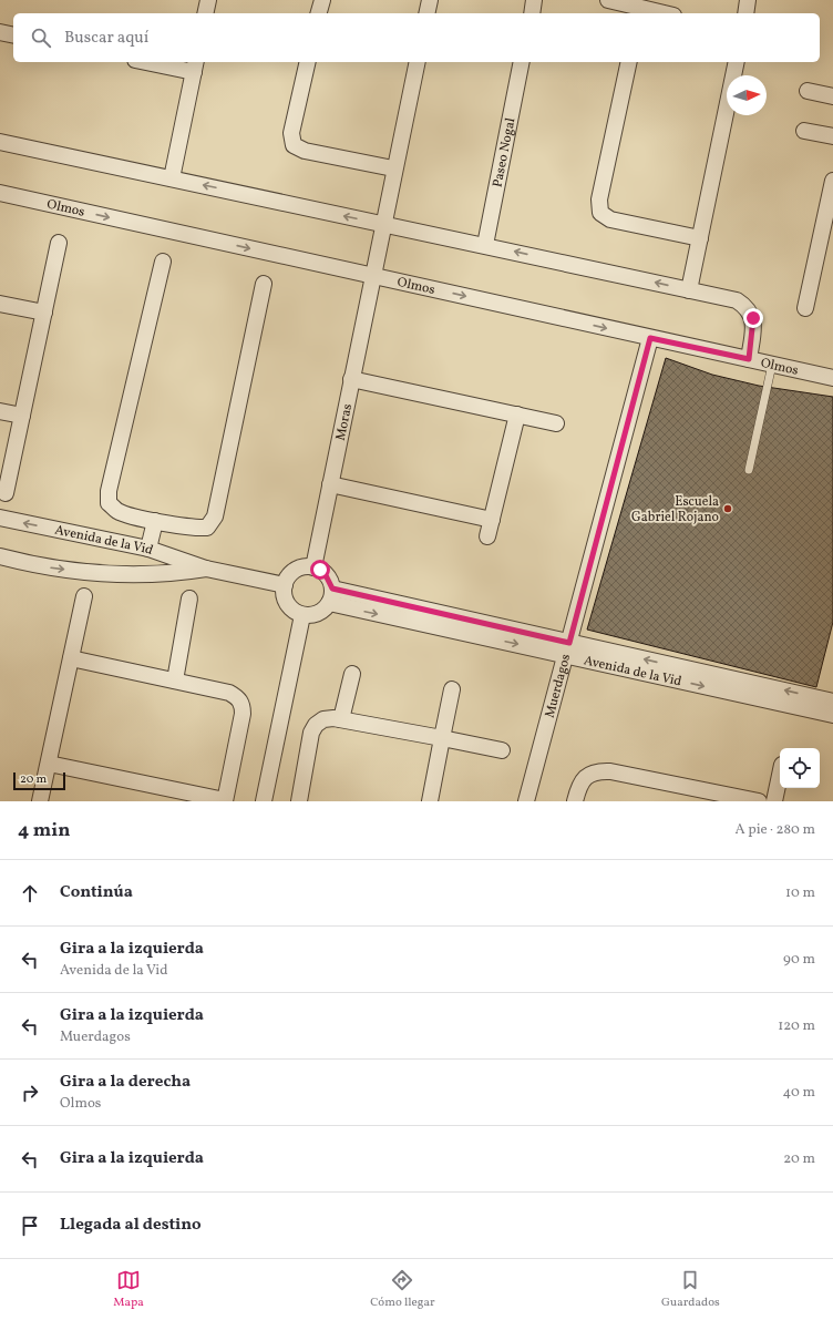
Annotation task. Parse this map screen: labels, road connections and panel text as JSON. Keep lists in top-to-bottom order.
{
  "streets": {
    "street": [
      "Paseo Nogal",
      "Olmos",
      "Moras",
      "Avenida de la Vid",
      "Muerdagos"
    ]
  },
  "crossings": [
    ["Olmos", "Moras"],
    ["Olmos", "Muerdagos"],
    ["Moras", "Avenida de la Vid"],
    ["Avenida de la Vid", "Muerdagos"]
  ],
  "places": ["Escuela Gabriel Rojano"],
  "scale_bar": "20 m",
  "north": "right",
  "page": {
    "search": "Buscar aquí",
    "scale": "20 m",
    "heading": ["4 min", "A pie · 280 m"],
    "list": [
      ["Continúa", "10 m"],
      ["Gira a la izquierda", "Avenida de la Vid", "90 m"],
      ["Gira a la izquierda", "Muerdagos", "120 m"],
      ["Gira a la derecha", "Olmos", "40 m"],
      ["Gira a la izquierda", "20 m"],
      "Llegada al destino"
    ],
    "nav": ["Mapa", "Cómo llegar", "Guardados"]
  }
}
